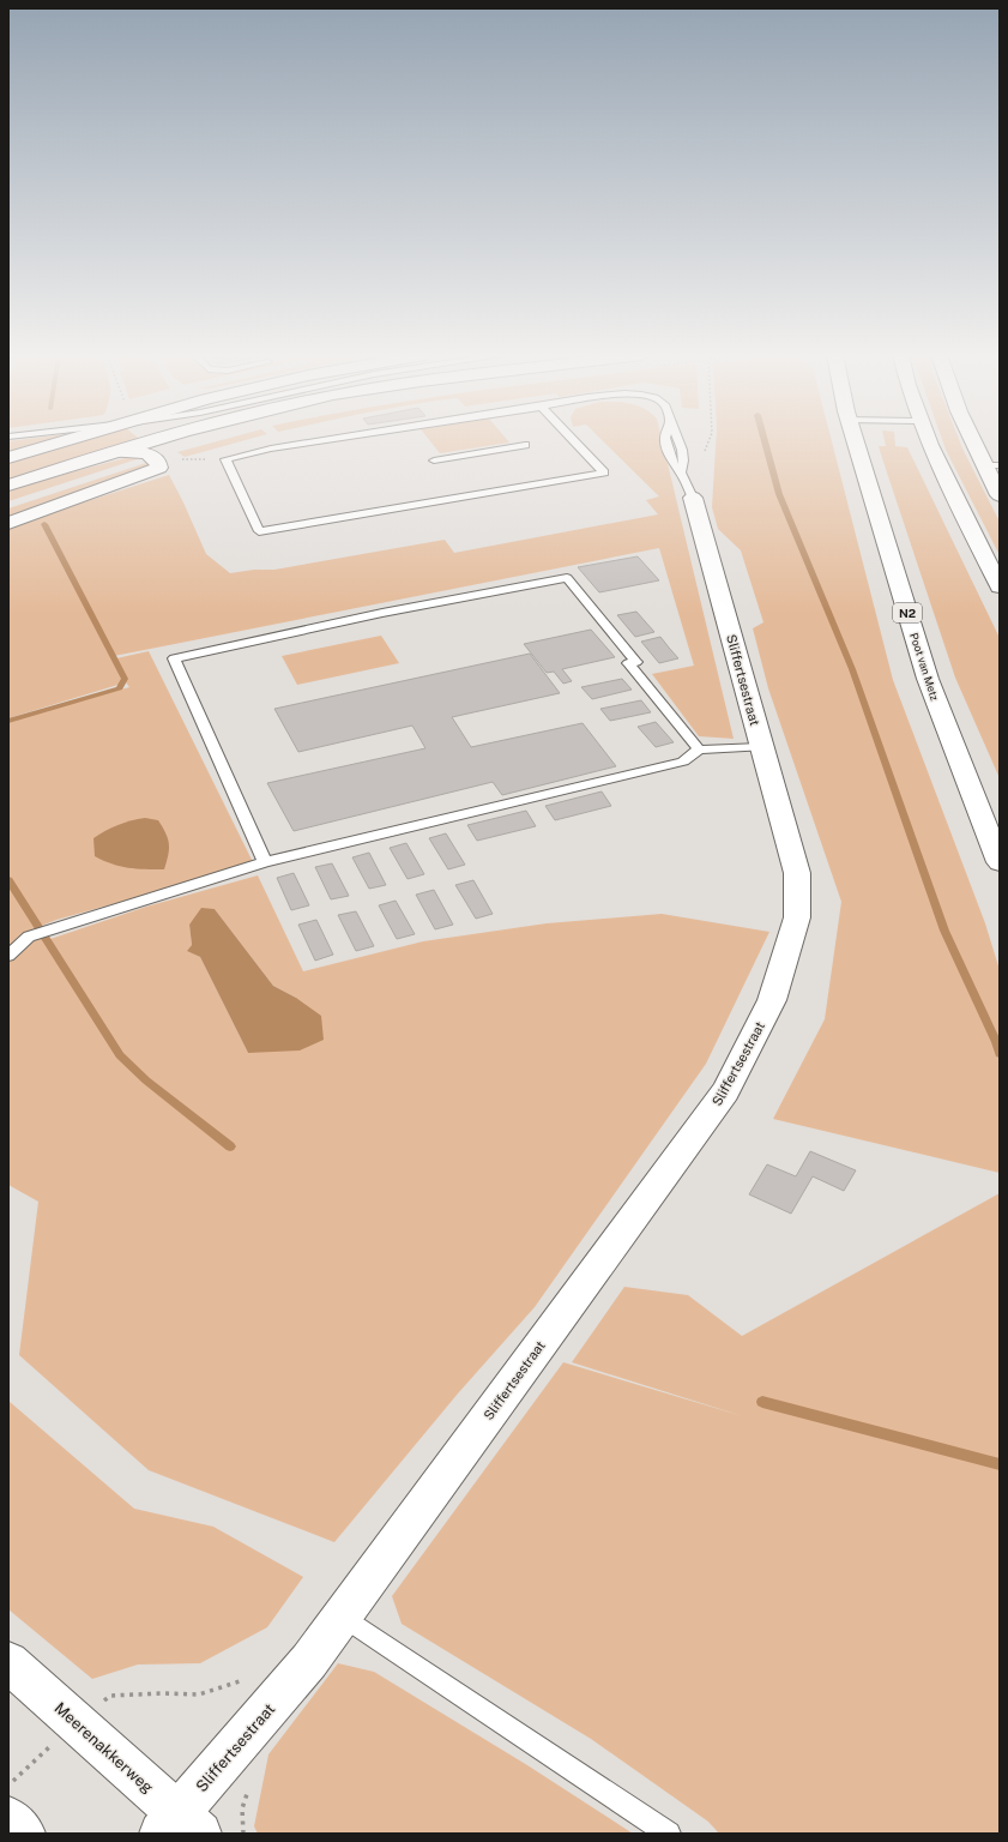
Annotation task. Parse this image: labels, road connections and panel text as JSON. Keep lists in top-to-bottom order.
{
  "streets": {
    "main road": [
      "N2",
      "Poot van Metz",
      "Sliffertsestraat",
      "Meerenakkerweg"
    ]
  },
  "crossings": [
    ["Sliffertsestraat", "Meerenakkerweg"]
  ]
}
